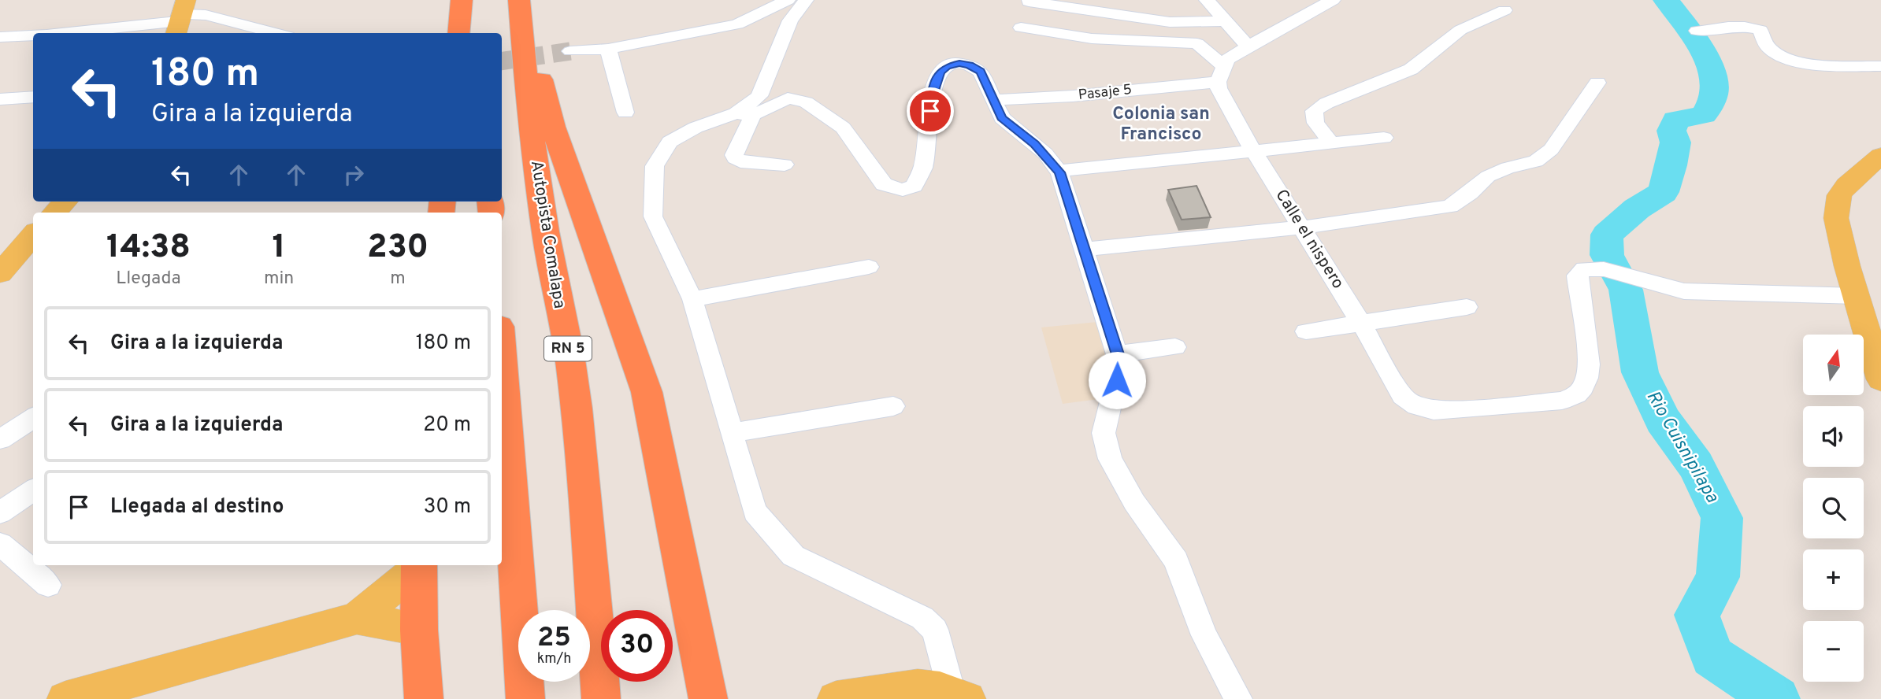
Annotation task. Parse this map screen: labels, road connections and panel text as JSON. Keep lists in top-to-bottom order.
{
  "streets": {
    "highway": ["Autopista Comalapa", "RN 5"],
    "street": ["Pasaje 5", "Calle el nispero"]
  },
  "crossings": [
    ["Pasaje 5", "Calle el nispero"]
  ],
  "districts": ["Colonia san Francisco"],
  "water": ["Rio Cuisnipilapa"],
  "north": "top",
  "page": {
    "turn": ["180 m", "Gira a la izquierda"],
    "eta": [
      "14:38",
      "Llegada",
      "1",
      "min",
      "230",
      "m"
    ],
    "list": [
      {
        "name": "Gira a la izquierda",
        "value": "180 m"
      },
      {
        "name": "Gira a la izquierda",
        "value": "20 m"
      },
      {
        "name": "Llegada al destino",
        "value": "30 m"
      }
    ],
    "map_buttons": ["+", "−"],
    "speed": "25 km/h",
    "limit": "30"
  }
}
